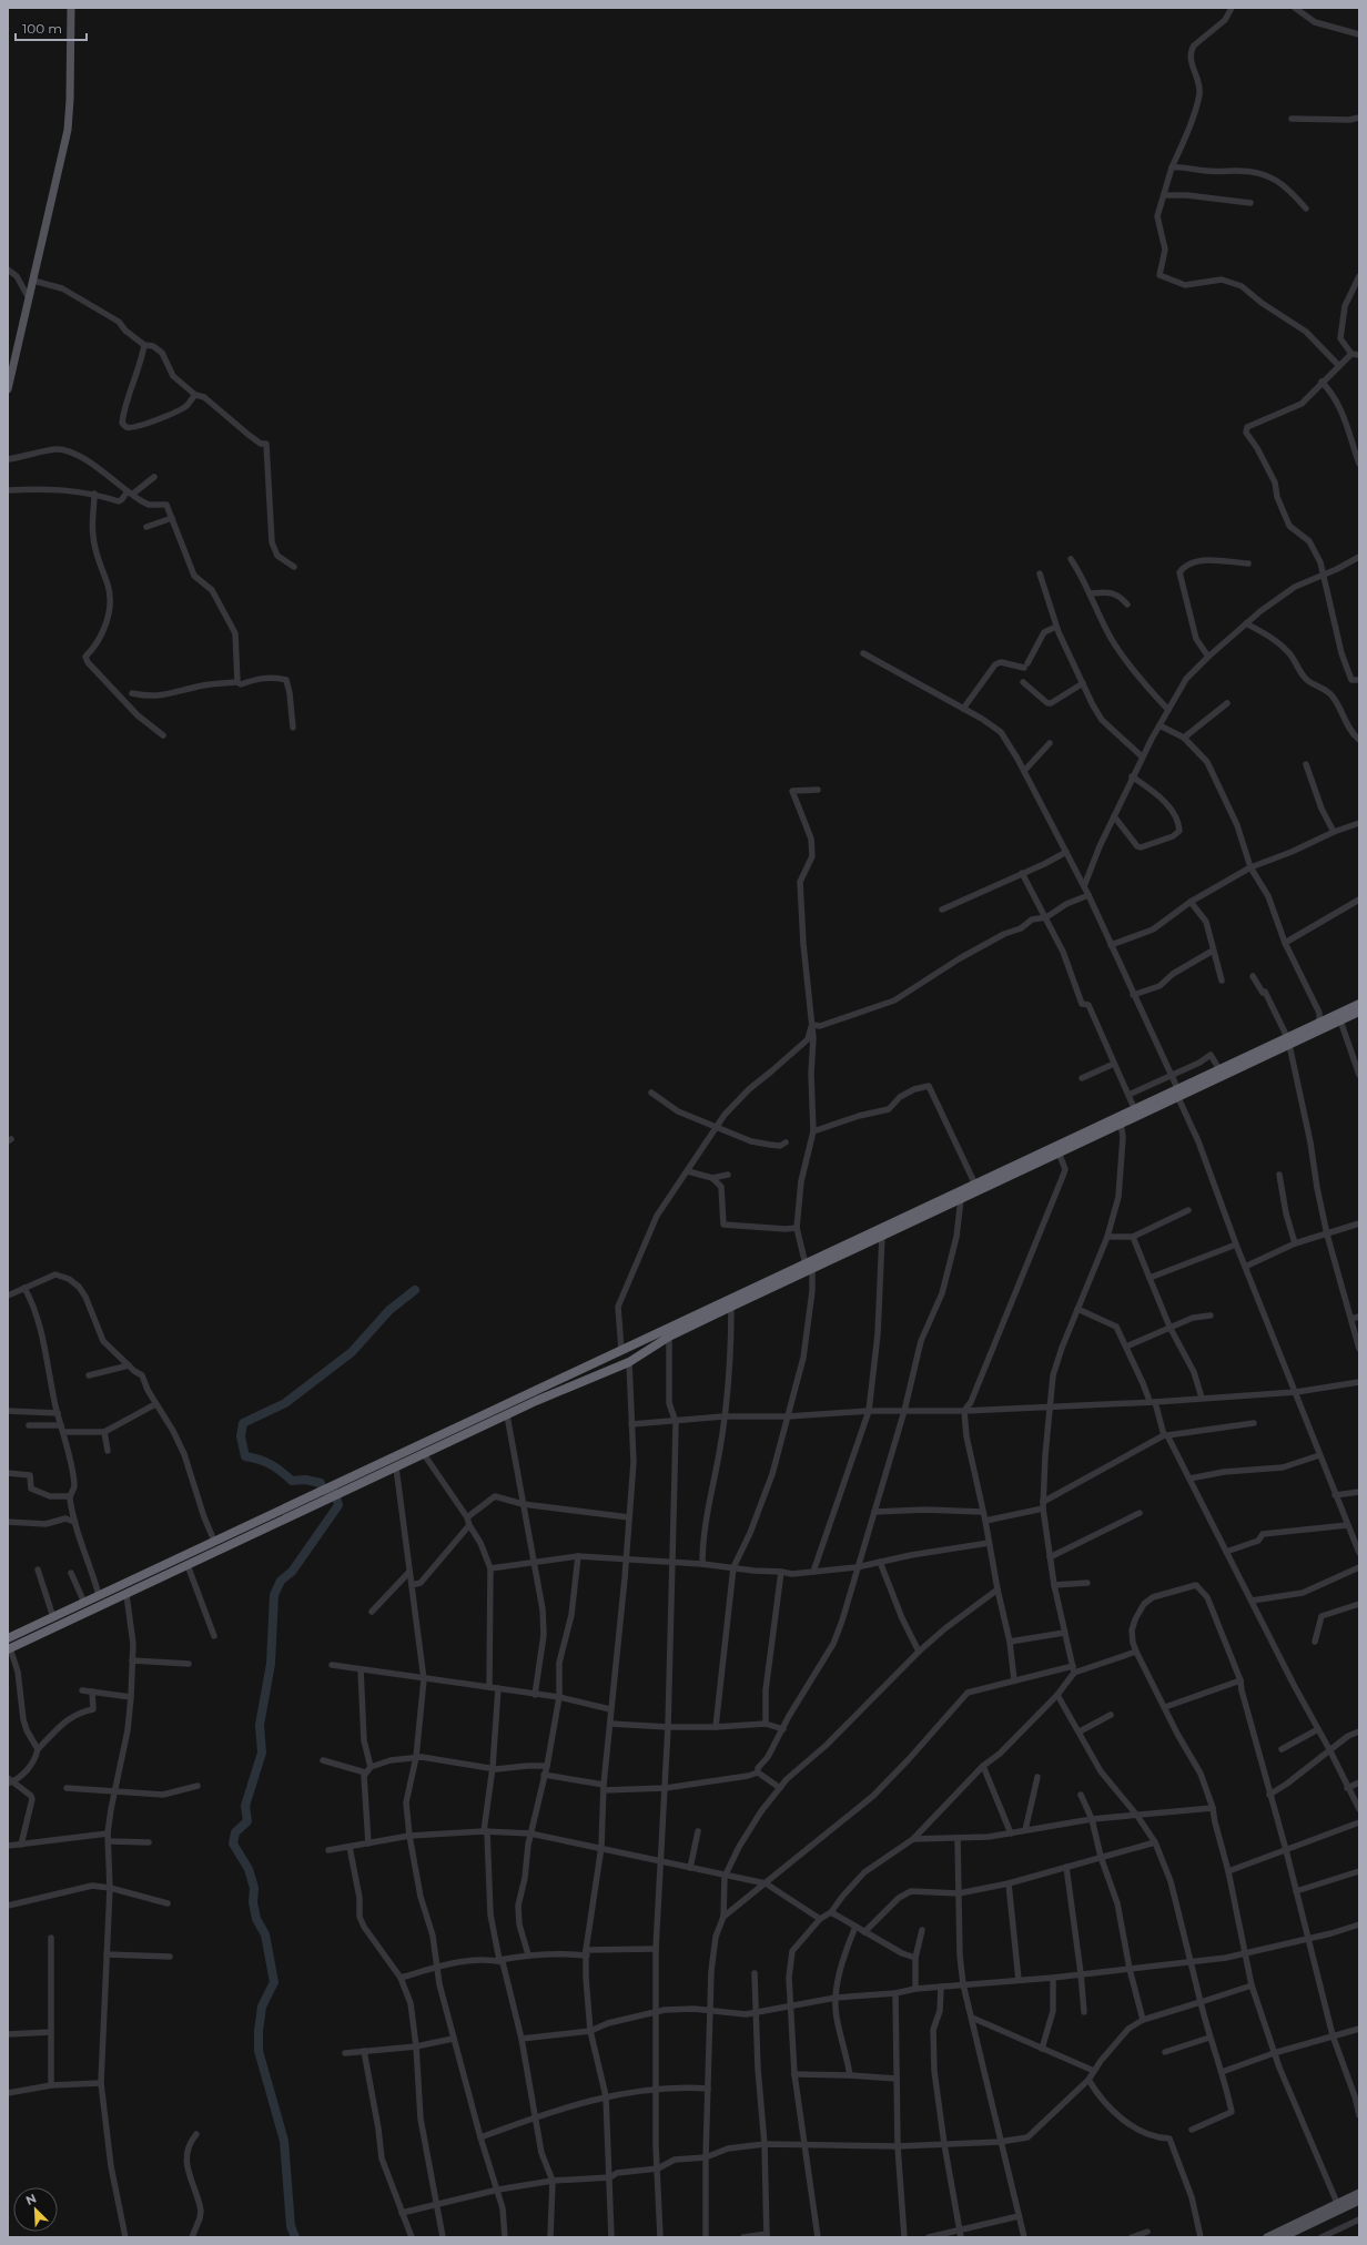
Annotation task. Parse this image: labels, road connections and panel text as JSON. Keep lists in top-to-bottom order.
{
  "scale_bar": "100 m",
  "north": "top left"
}
